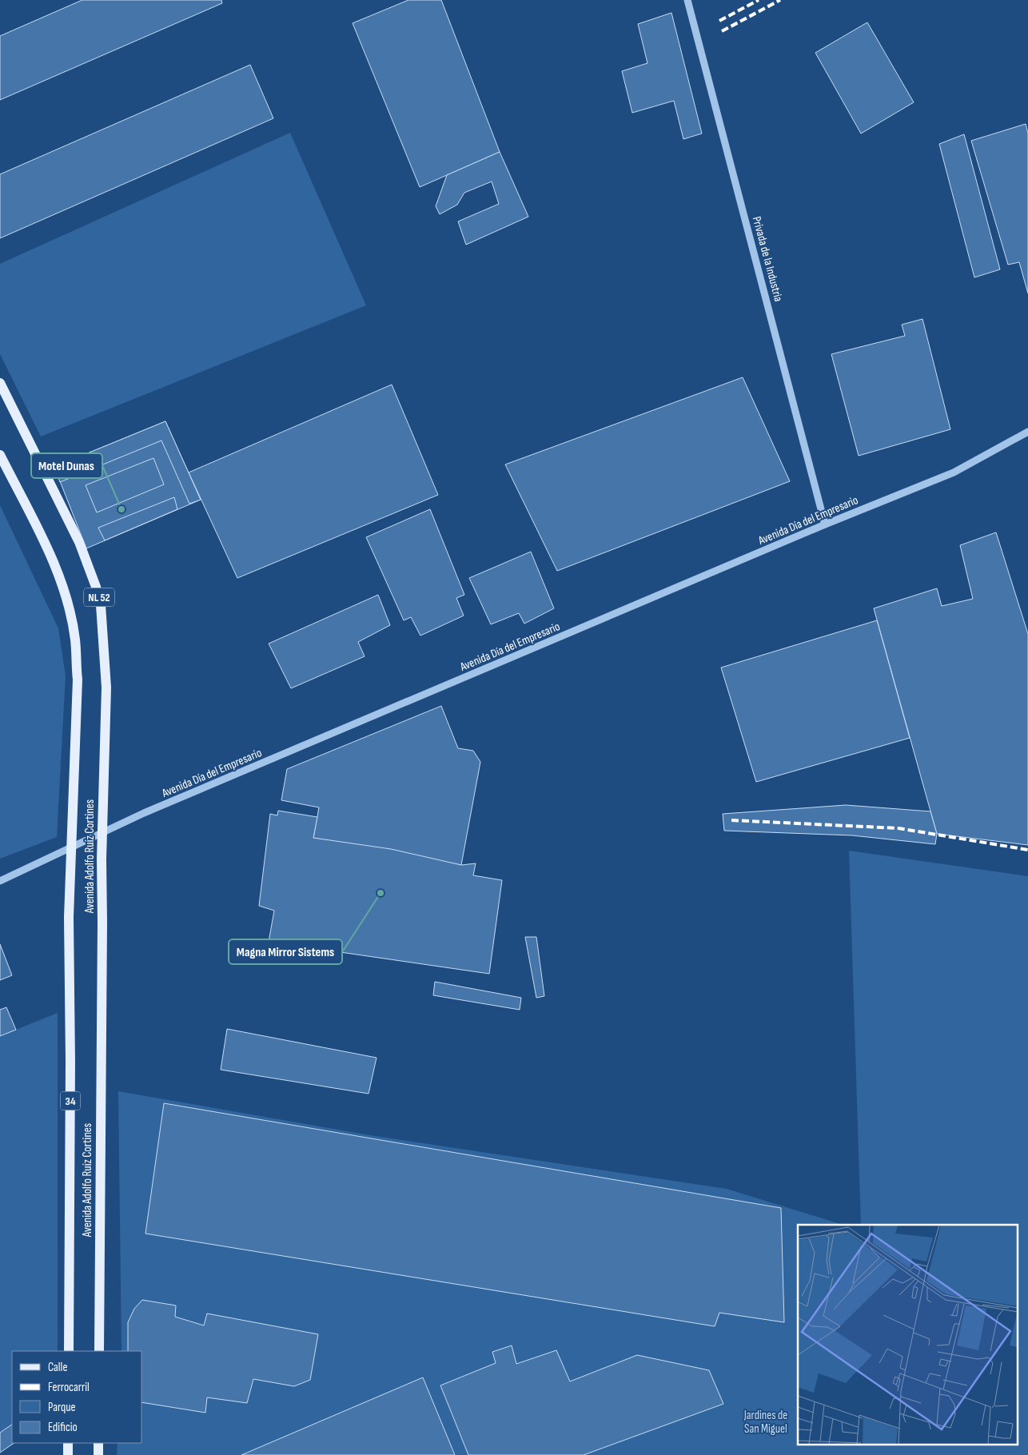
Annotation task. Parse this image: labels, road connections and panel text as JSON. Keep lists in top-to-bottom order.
{
  "streets": {
    "main road": ["NL 52", "Avenida Adolfo Ruíz Cortines", "34"],
    "street": ["Privada de la Industria", "Avenida Día del Empresario"]
  },
  "crossings": [
    ["Privada de la Industria", "Avenida Día del Empresario"],
    ["Avenida Día del Empresario", "Avenida Adolfo Ruíz Cortines"]
  ],
  "parks": ["Jardines de San Miguel"],
  "places": ["Motel Dunas", "Magna Mirror Sistems"],
  "legend": [
    "Calle",
    "Ferrocarril",
    "Parque",
    "Edificio"
  ]
}
